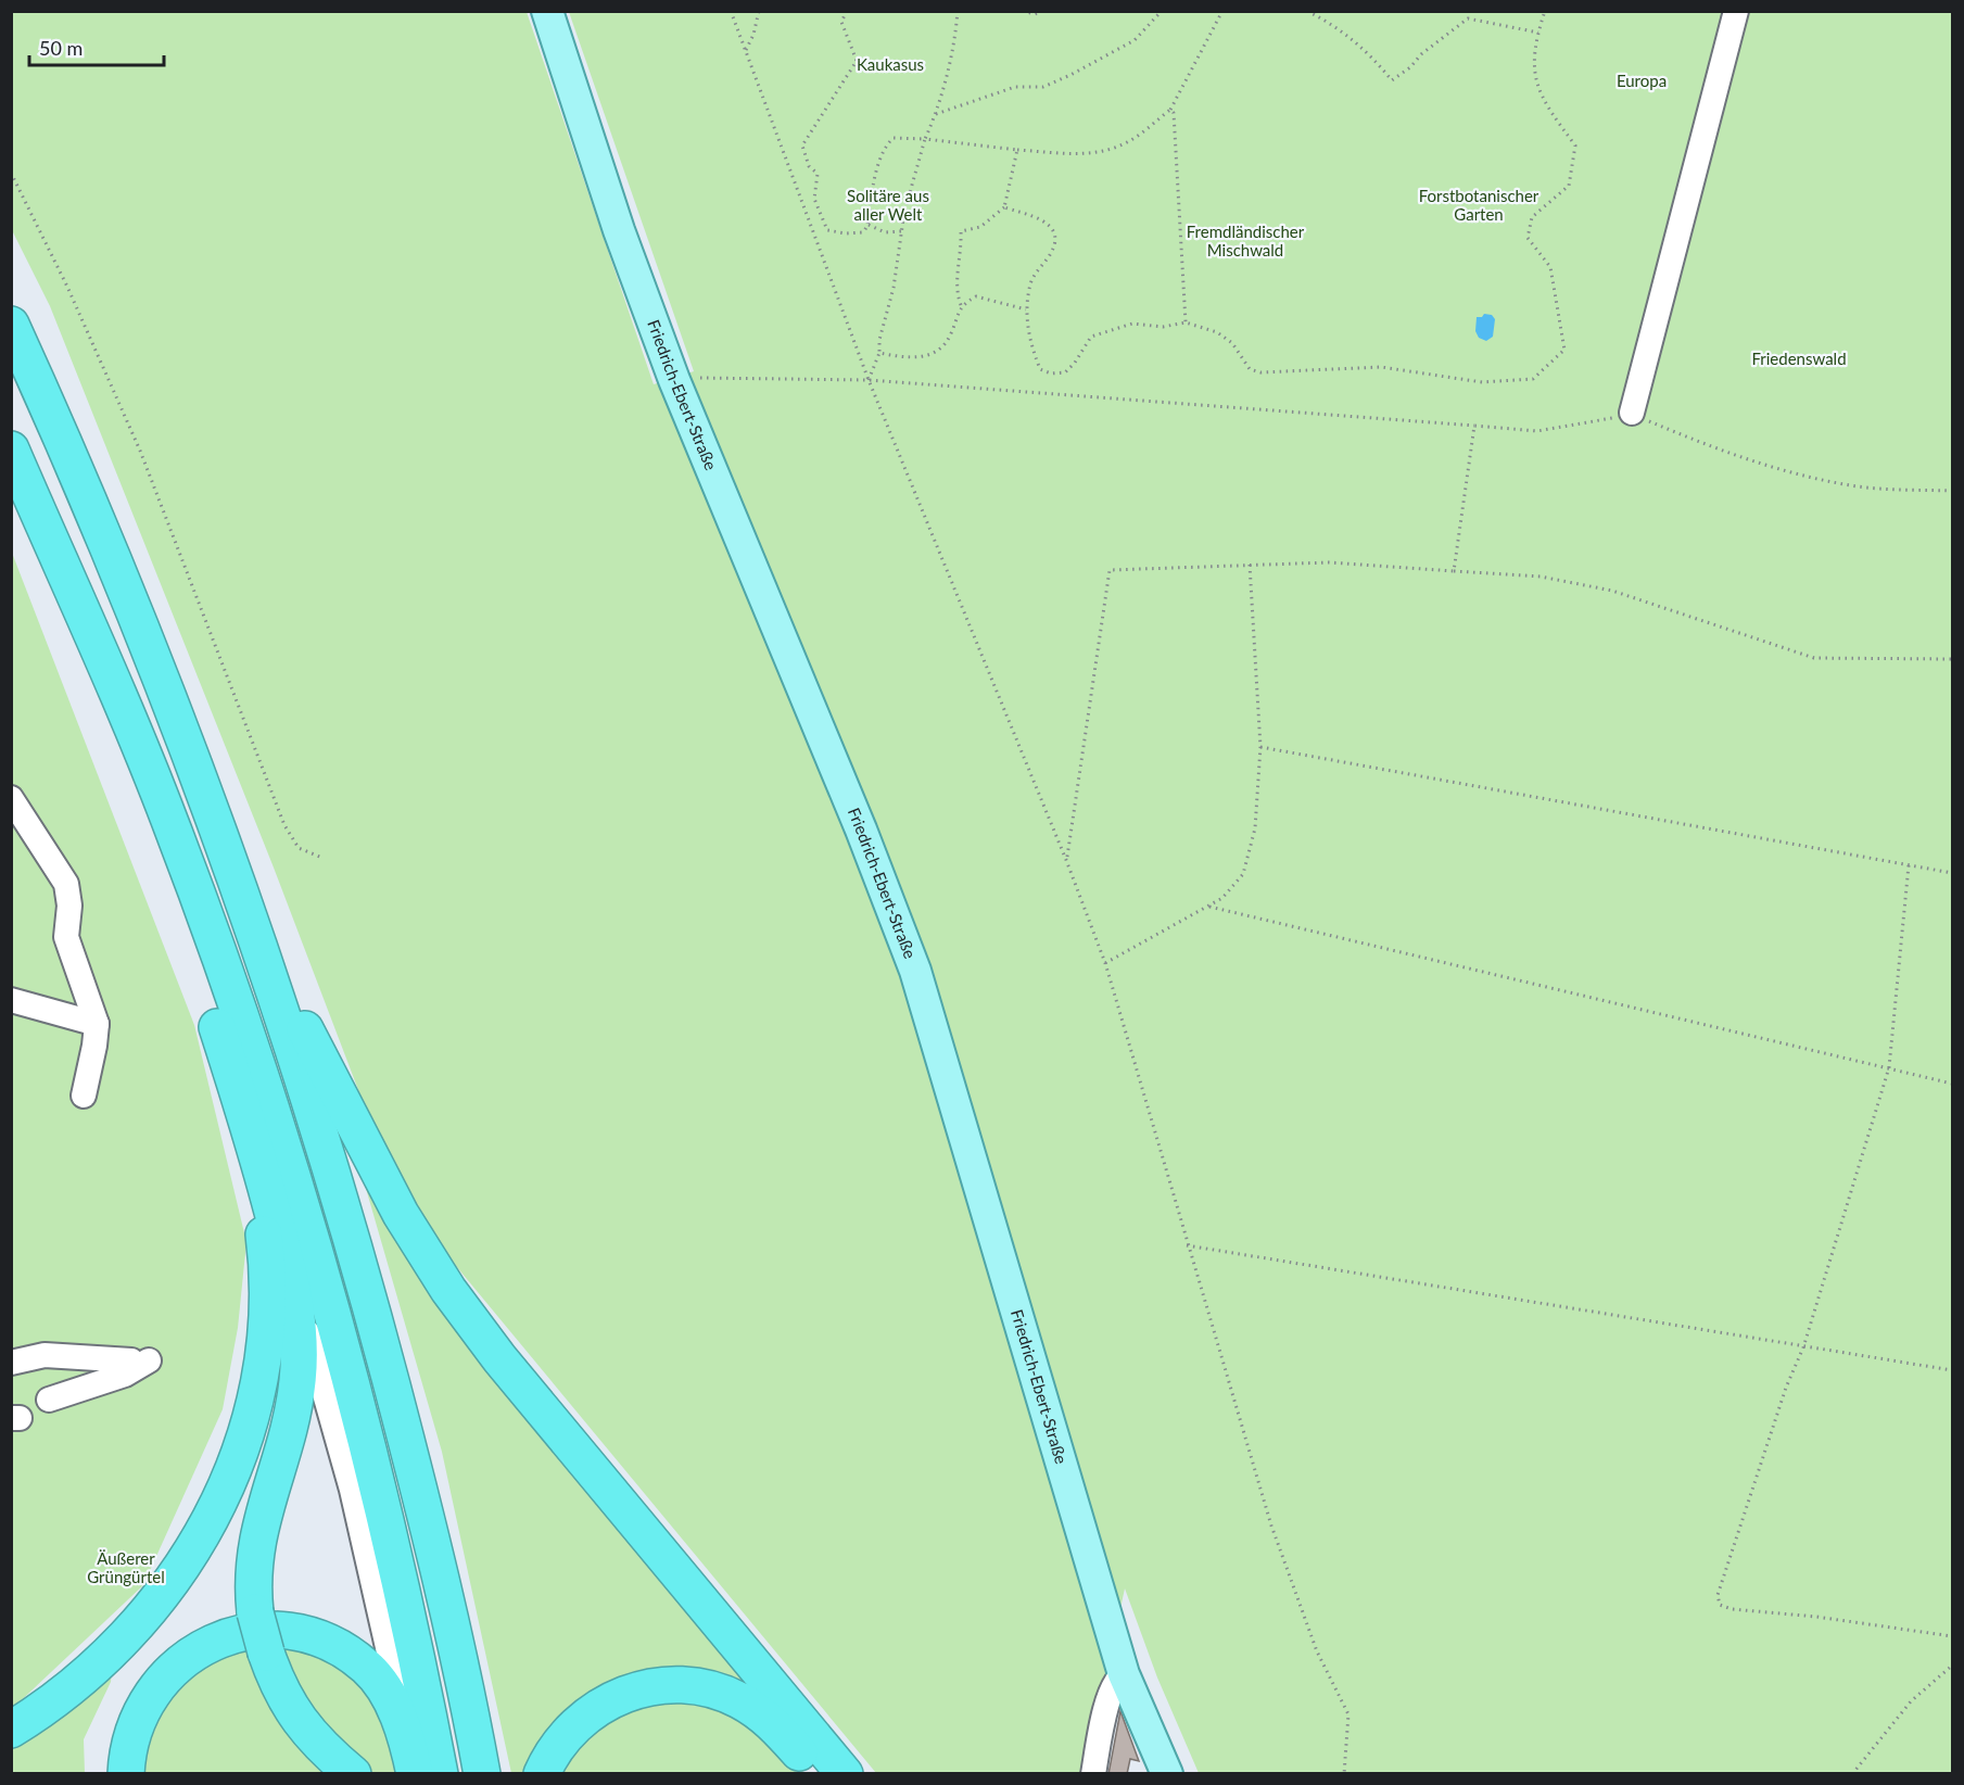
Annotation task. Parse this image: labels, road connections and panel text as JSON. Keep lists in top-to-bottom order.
{
  "streets": {
    "main road": ["Friedrich-Ebert-Straße"]
  },
  "parks": [
    "Kaukasus",
    "Europa",
    "Solitäre aus aller Welt",
    "Forstbotanischer Garten",
    "Fremdländischer Mischwald",
    "Friedenswald",
    "Äußerer Grüngürtel"
  ],
  "scale_bar": "50 m"
}
